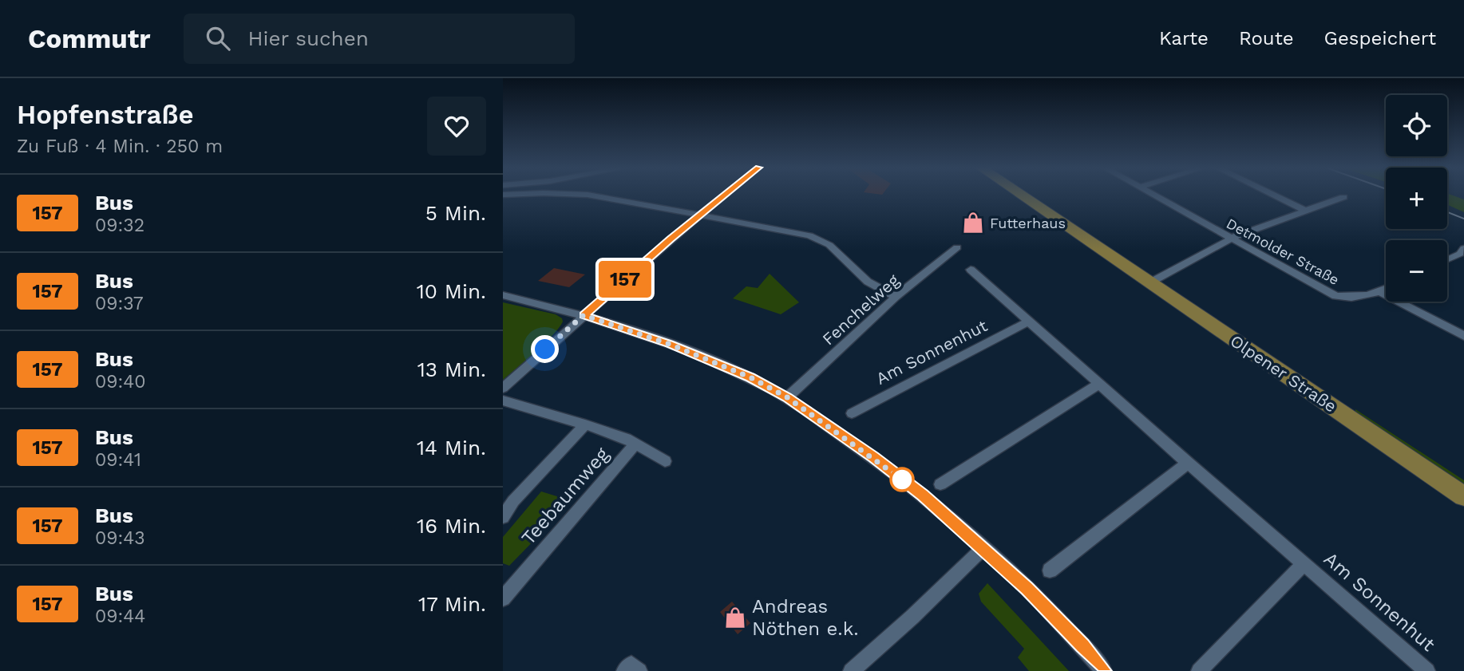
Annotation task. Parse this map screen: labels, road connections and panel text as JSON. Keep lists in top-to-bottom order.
{
  "streets": {
    "main road": ["Olpener Straße"],
    "street": [
      "Detmolder Straße",
      "Fenchelweg",
      "Am Sonnenhut",
      "Teebaumweg"
    ]
  },
  "places": {
    "shop": ["Futterhaus", "Andreas Nöthen e.k."]
  },
  "lines": ["bus line 157"],
  "page": {
    "header": "Commutr",
    "search": "Hier suchen",
    "nav": ["Karte", "Route", "Gespeichert"],
    "heading": ["Hopfenstraße", "Zu Fuß · 4 Min. · 250 m"],
    "on_map": "157",
    "map_buttons": ["+", "−"],
    "list": [
      {
        "mark": "157",
        "name": "Bus",
        "note": "09:32",
        "value": "5 Min."
      },
      {
        "mark": "157",
        "name": "Bus",
        "note": "09:37",
        "value": "10 Min."
      },
      {
        "mark": "157",
        "name": "Bus",
        "note": "09:40",
        "value": "13 Min."
      },
      {
        "mark": "157",
        "name": "Bus",
        "note": "09:41",
        "value": "14 Min."
      },
      {
        "mark": "157",
        "name": "Bus",
        "note": "09:43",
        "value": "16 Min."
      },
      {
        "mark": "157",
        "name": "Bus",
        "note": "09:44",
        "value": "17 Min."
      }
    ]
  }
}
